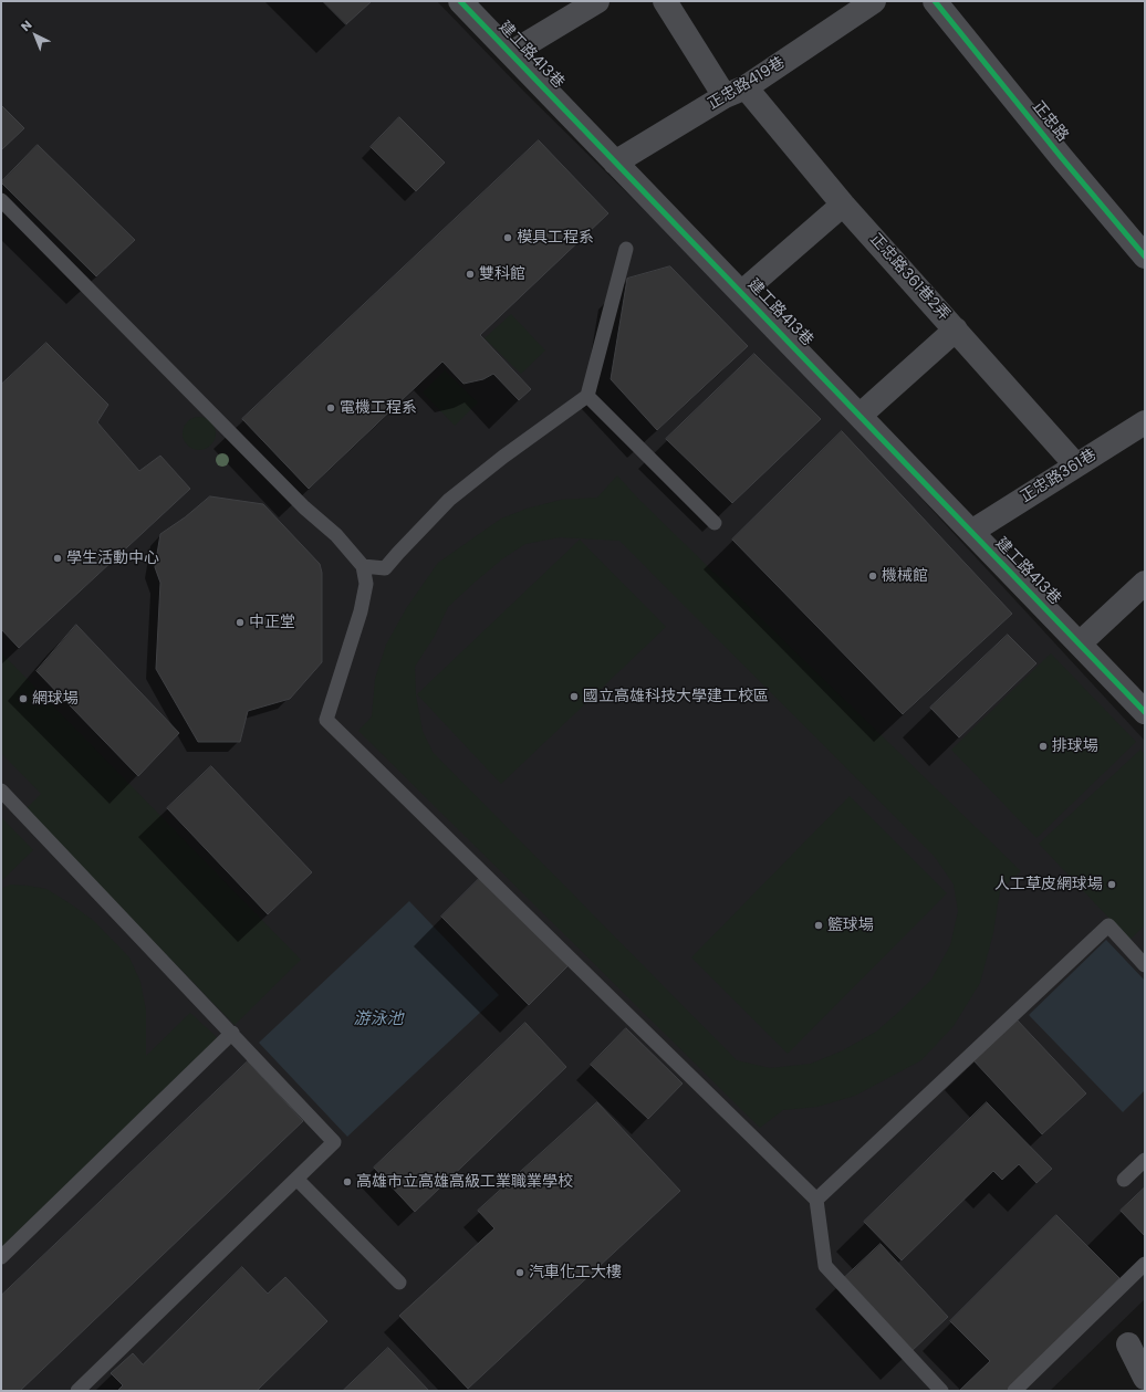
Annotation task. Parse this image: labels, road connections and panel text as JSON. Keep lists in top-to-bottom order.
{
  "streets": {
    "street": [
      "建工路413巷",
      "正忠路419巷",
      "正忠路",
      "正忠路361巷2弄",
      "正忠路361巷"
    ]
  },
  "crossings": [
    ["建工路413巷", "正忠路419巷"],
    ["建工路413巷", "正忠路361巷"],
    ["正忠路419巷", "正忠路361巷2弄"],
    ["正忠路361巷2弄", "正忠路361巷"]
  ],
  "water": ["游泳池"],
  "places": [
    "模具工程系",
    "雙科館",
    "電機工程系",
    "學生活動中心",
    "機械館",
    "中正堂",
    "國立高雄科技大學建工校區",
    "網球場",
    "排球場",
    "人工草皮網球場",
    "籃球場",
    "高雄市立高雄高級工業職業學校",
    "汽車化工大樓"
  ],
  "north": "top left"
}
